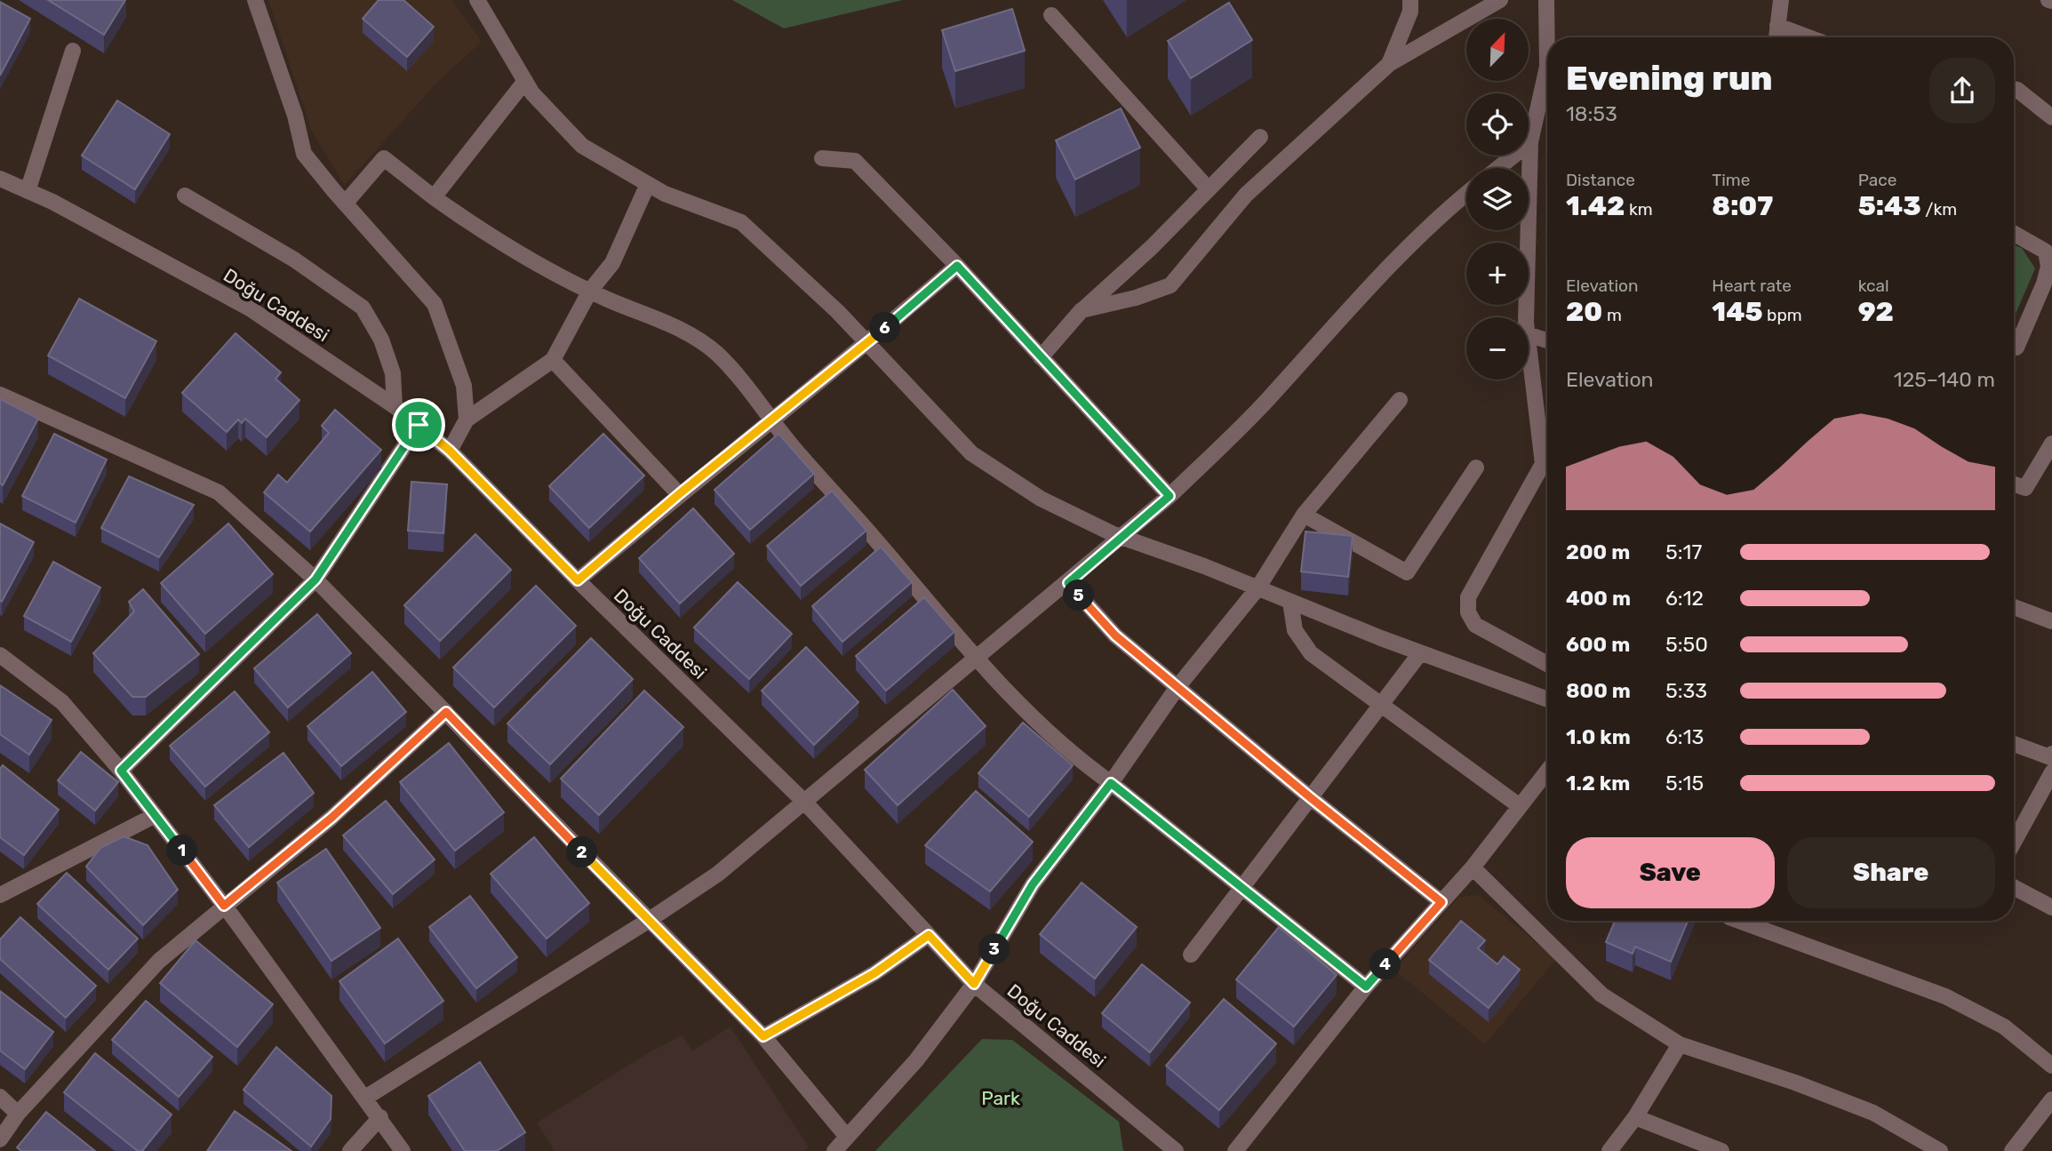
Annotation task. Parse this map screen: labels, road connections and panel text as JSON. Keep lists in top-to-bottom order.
{
  "streets": {
    "street": ["Doğu Caddesi"]
  },
  "parks": ["Park"],
  "north": "top right",
  "page": {
    "map_buttons": ["+", "−"],
    "heading": ["Evening run", "18:53"],
    "stats": [
      ["Distance", "1.42 km"],
      ["Time", "8:07"],
      ["Pace", "5:43 /km"],
      ["Elevation", "20 m"],
      ["Heart rate", "145 bpm"],
      ["kcal", "92"]
    ],
    "pins": [
      "6",
      "5",
      "1",
      "2",
      "3",
      "4"
    ],
    "chart": ["Elevation", "125–140 m"],
    "list": [
      {
        "name": "200 m",
        "note": "5:17"
      },
      {
        "name": "400 m",
        "note": "6:12"
      },
      {
        "name": "600 m",
        "note": "5:50"
      },
      {
        "name": "800 m",
        "note": "5:33"
      },
      {
        "name": "1.0 km",
        "note": "6:13"
      },
      {
        "name": "1.2 km",
        "note": "5:15"
      }
    ],
    "buttons": ["Save", "Share"]
  }
}
